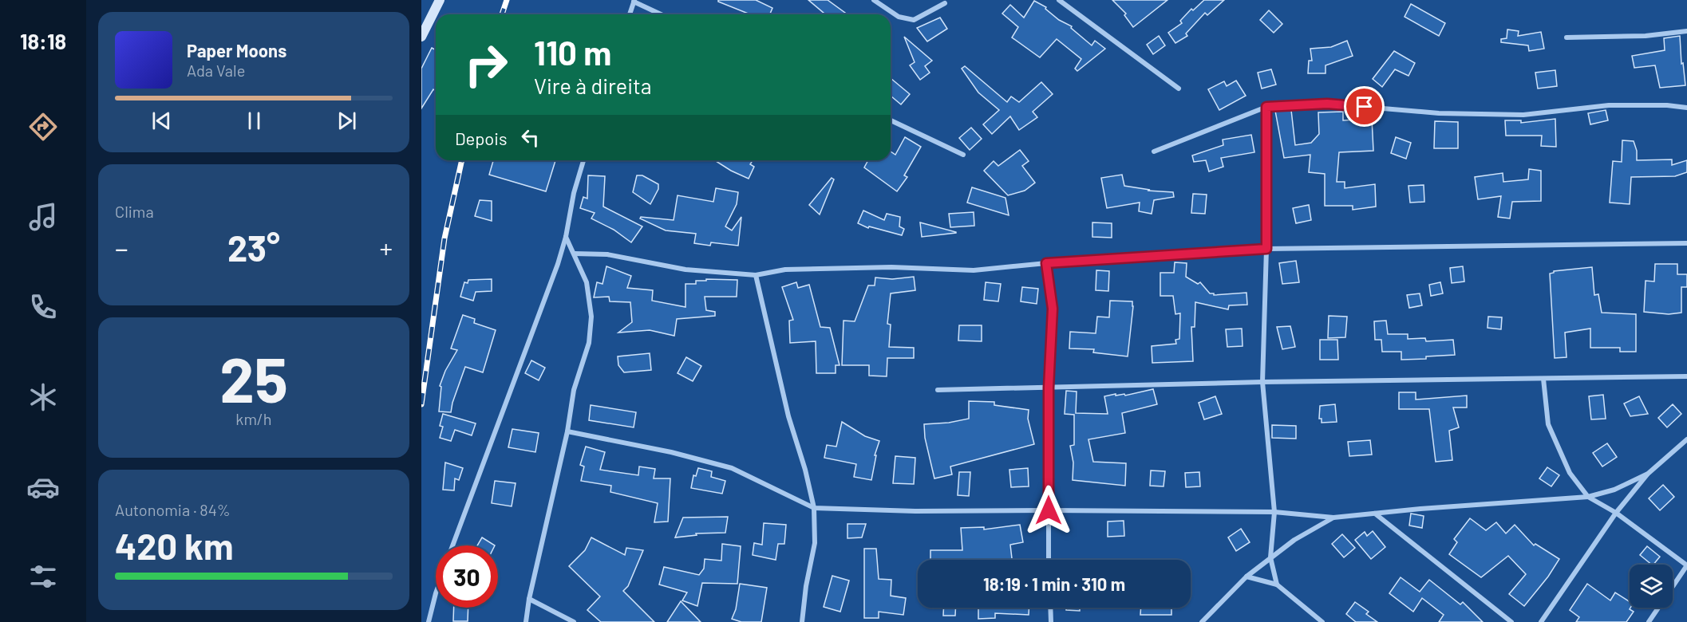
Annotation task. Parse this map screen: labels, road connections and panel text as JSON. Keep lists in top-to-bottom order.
{
  "page": {
    "tabs": "18:18",
    "turn": ["110 m", "Vire à direita"],
    "song": ["Paper Moons", "Ada Vale"],
    "then": "Depois",
    "tile": [
      "Clima",
      ["25", "km/h"],
      ["Autonomia · 84%", "420 km"]
    ],
    "heat": ["−", "23°", "+"],
    "limit": "30",
    "trip": "18:19 · 1 min · 310 m"
  }
}
